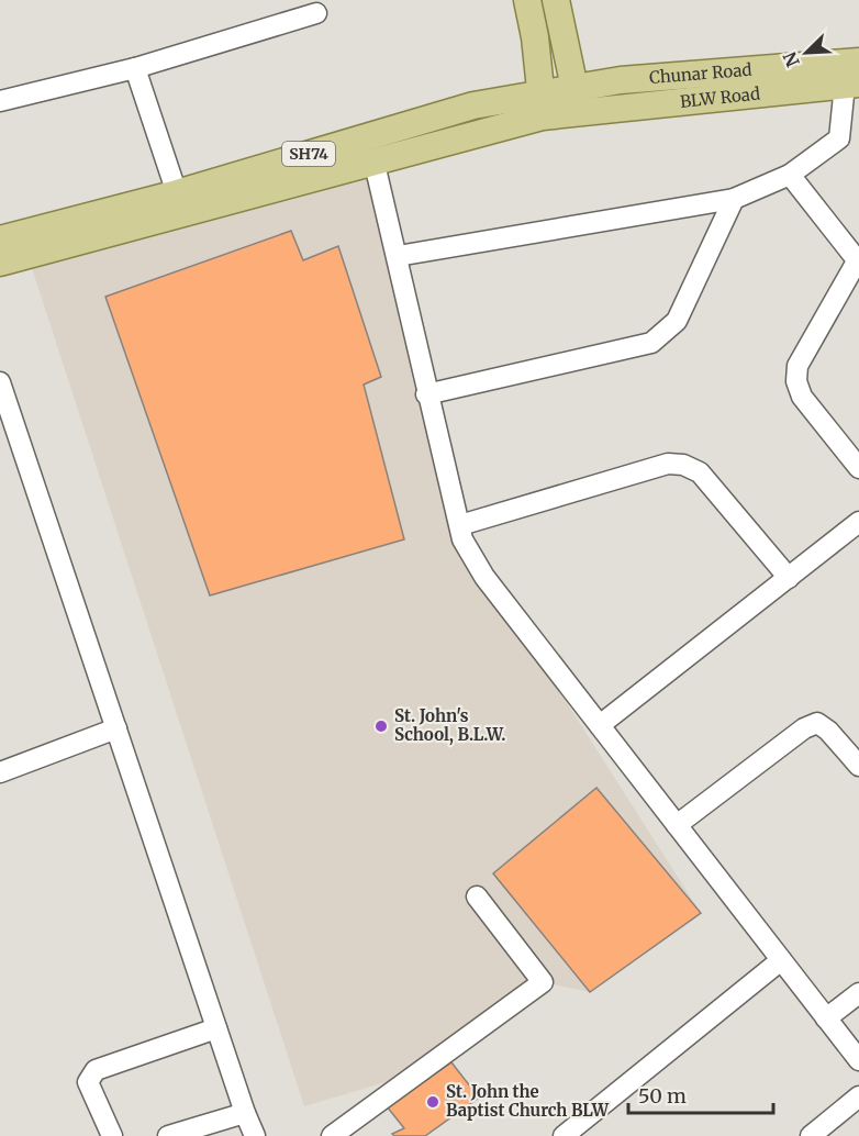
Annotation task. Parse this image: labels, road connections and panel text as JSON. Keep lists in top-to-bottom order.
{
  "streets": {
    "main road": ["Chunar Road", "BLW Road", "SH74"]
  },
  "crossings": [
    ["Chunar Road", "BLW Road"],
    ["Chunar Road", "SH74"],
    ["BLW Road", "SH74"]
  ],
  "places": ["St. John's School, B.L.W.", "St. John the Baptist Church BLW"],
  "scale_bar": "50 m",
  "north": "bottom left"
}
